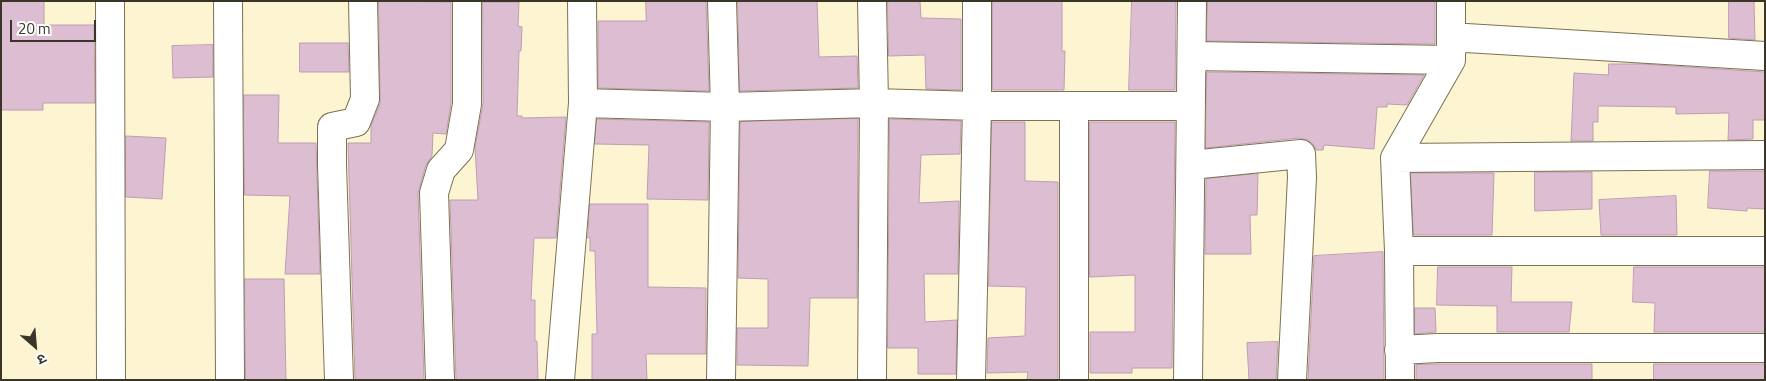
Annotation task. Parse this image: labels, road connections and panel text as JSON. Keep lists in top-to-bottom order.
{
  "scale_bar": "20 m",
  "north": "bottom right"
}
